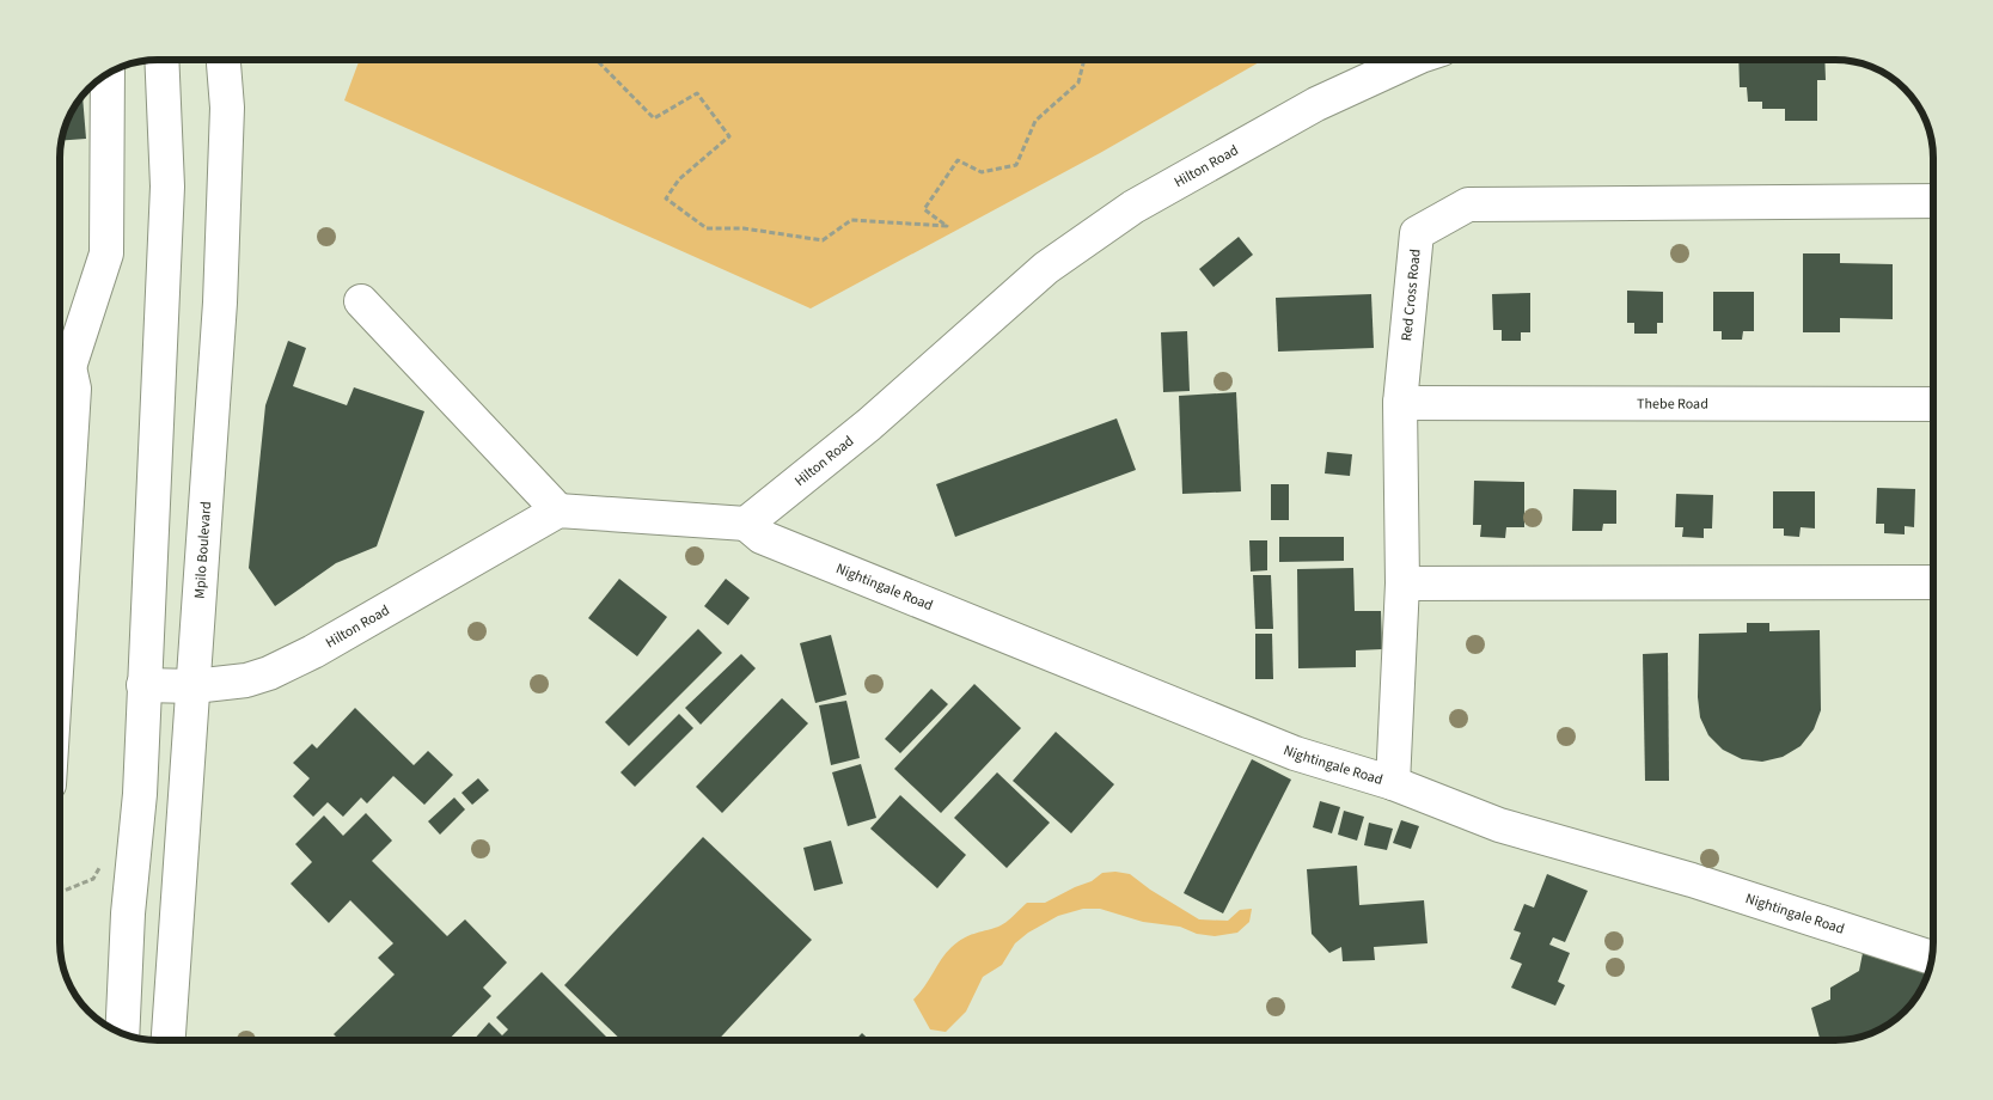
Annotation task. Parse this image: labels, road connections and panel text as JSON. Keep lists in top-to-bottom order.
{
  "streets": {
    "main road": [
      "Hilton Road",
      "Red Cross Road",
      "Thebe Road",
      "Mpilo Boulevard",
      "Nightingale Road"
    ]
  },
  "crossings": [
    ["Hilton Road", "Mpilo Boulevard"],
    ["Hilton Road", "Nightingale Road"],
    ["Red Cross Road", "Thebe Road"],
    ["Red Cross Road", "Nightingale Road"]
  ]
}
